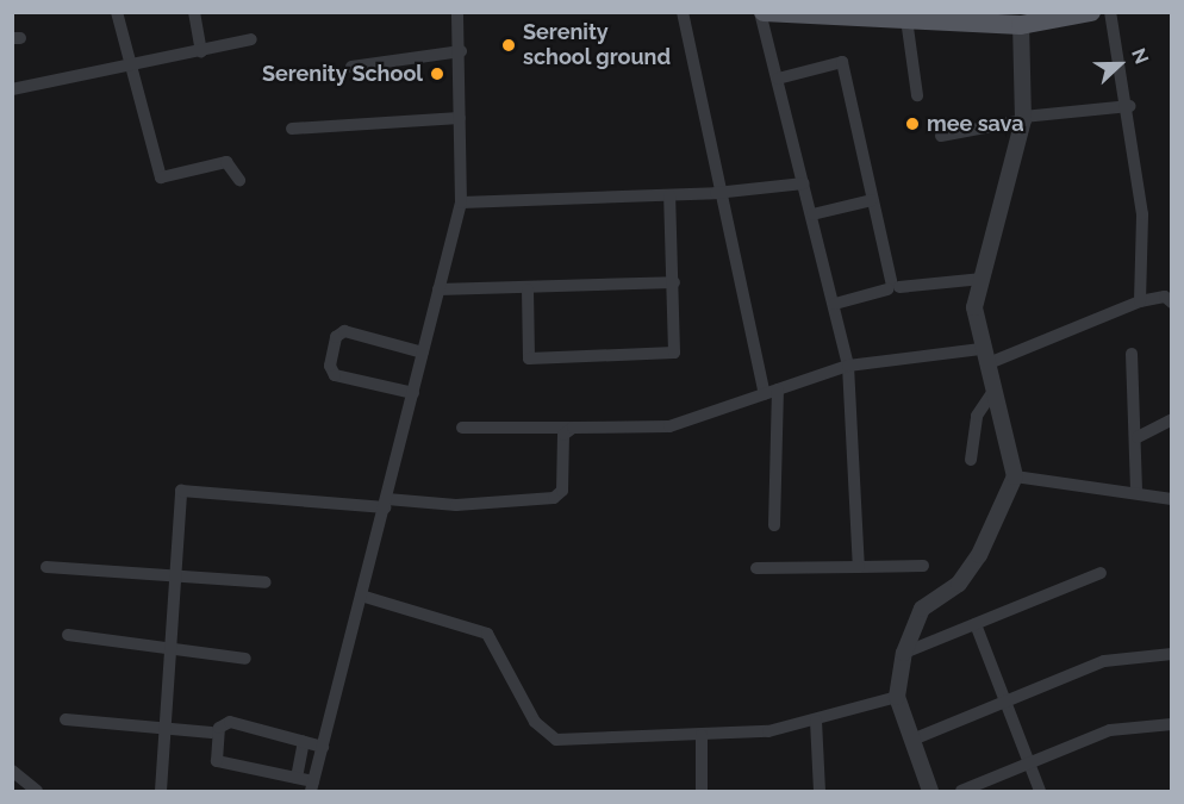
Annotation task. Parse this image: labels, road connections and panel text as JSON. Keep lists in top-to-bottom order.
{
  "places": ["Serenity school ground", "Serenity School", "mee sava"],
  "north": "right"
}
